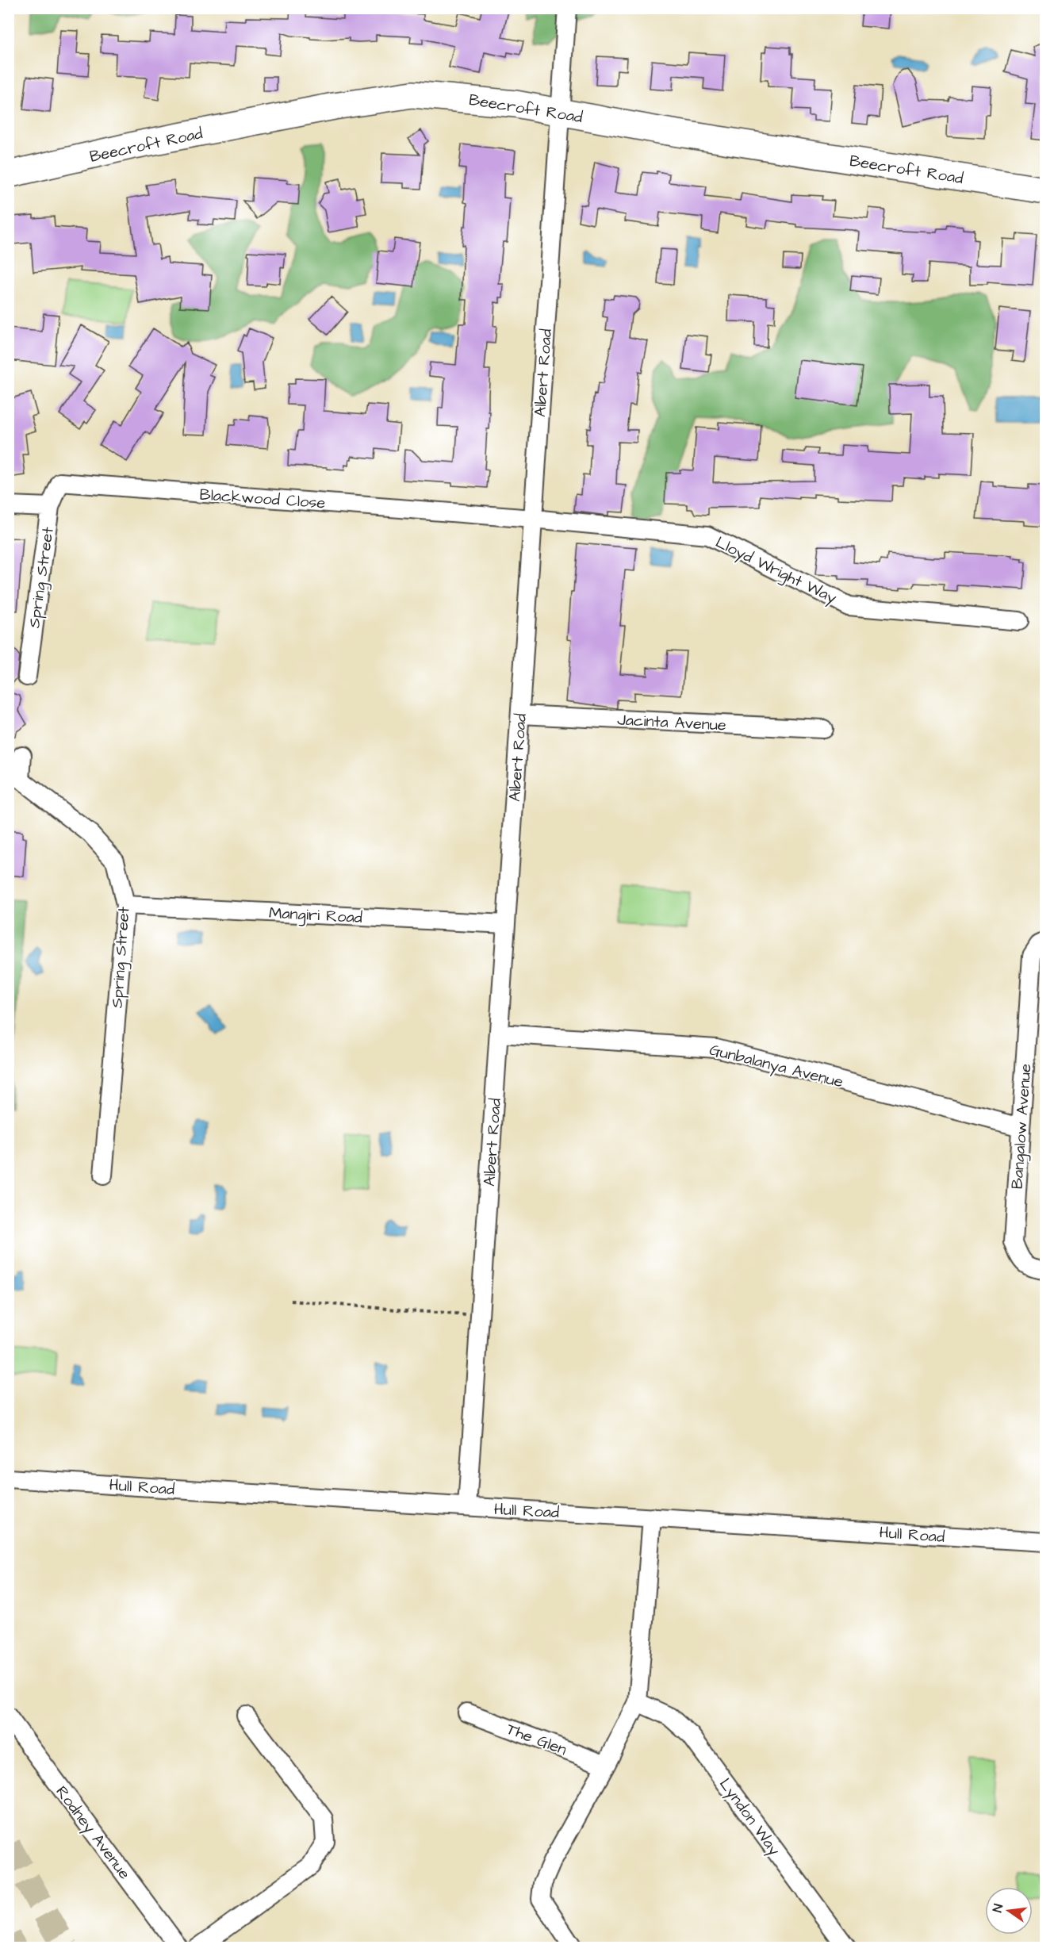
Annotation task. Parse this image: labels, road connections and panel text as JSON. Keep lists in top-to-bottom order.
{
  "streets": {
    "main road": ["Beecroft Road"],
    "street": [
      "Albert Road",
      "Blackwood Close",
      "Lloyd Wright Way",
      "Spring Street",
      "Jacinta Avenue",
      "Mangiri Road",
      "Gunbalanya Avenue",
      "Bangalow Avenue",
      "Hull Road",
      "The Glen",
      "Lyndon Way",
      "Rodney Avenue"
    ]
  },
  "crossings": [
    ["Beecroft Road", "Albert Road"],
    ["Albert Road", "Blackwood Close"],
    ["Albert Road", "Lloyd Wright Way"],
    ["Albert Road", "Jacinta Avenue"],
    ["Albert Road", "Mangiri Road"],
    ["Albert Road", "Gunbalanya Avenue"],
    ["Albert Road", "Hull Road"],
    ["Blackwood Close", "Lloyd Wright Way"],
    ["Blackwood Close", "Spring Street"],
    ["Spring Street", "Mangiri Road"],
    ["Gunbalanya Avenue", "Bangalow Avenue"]
  ],
  "north": "left"
}
